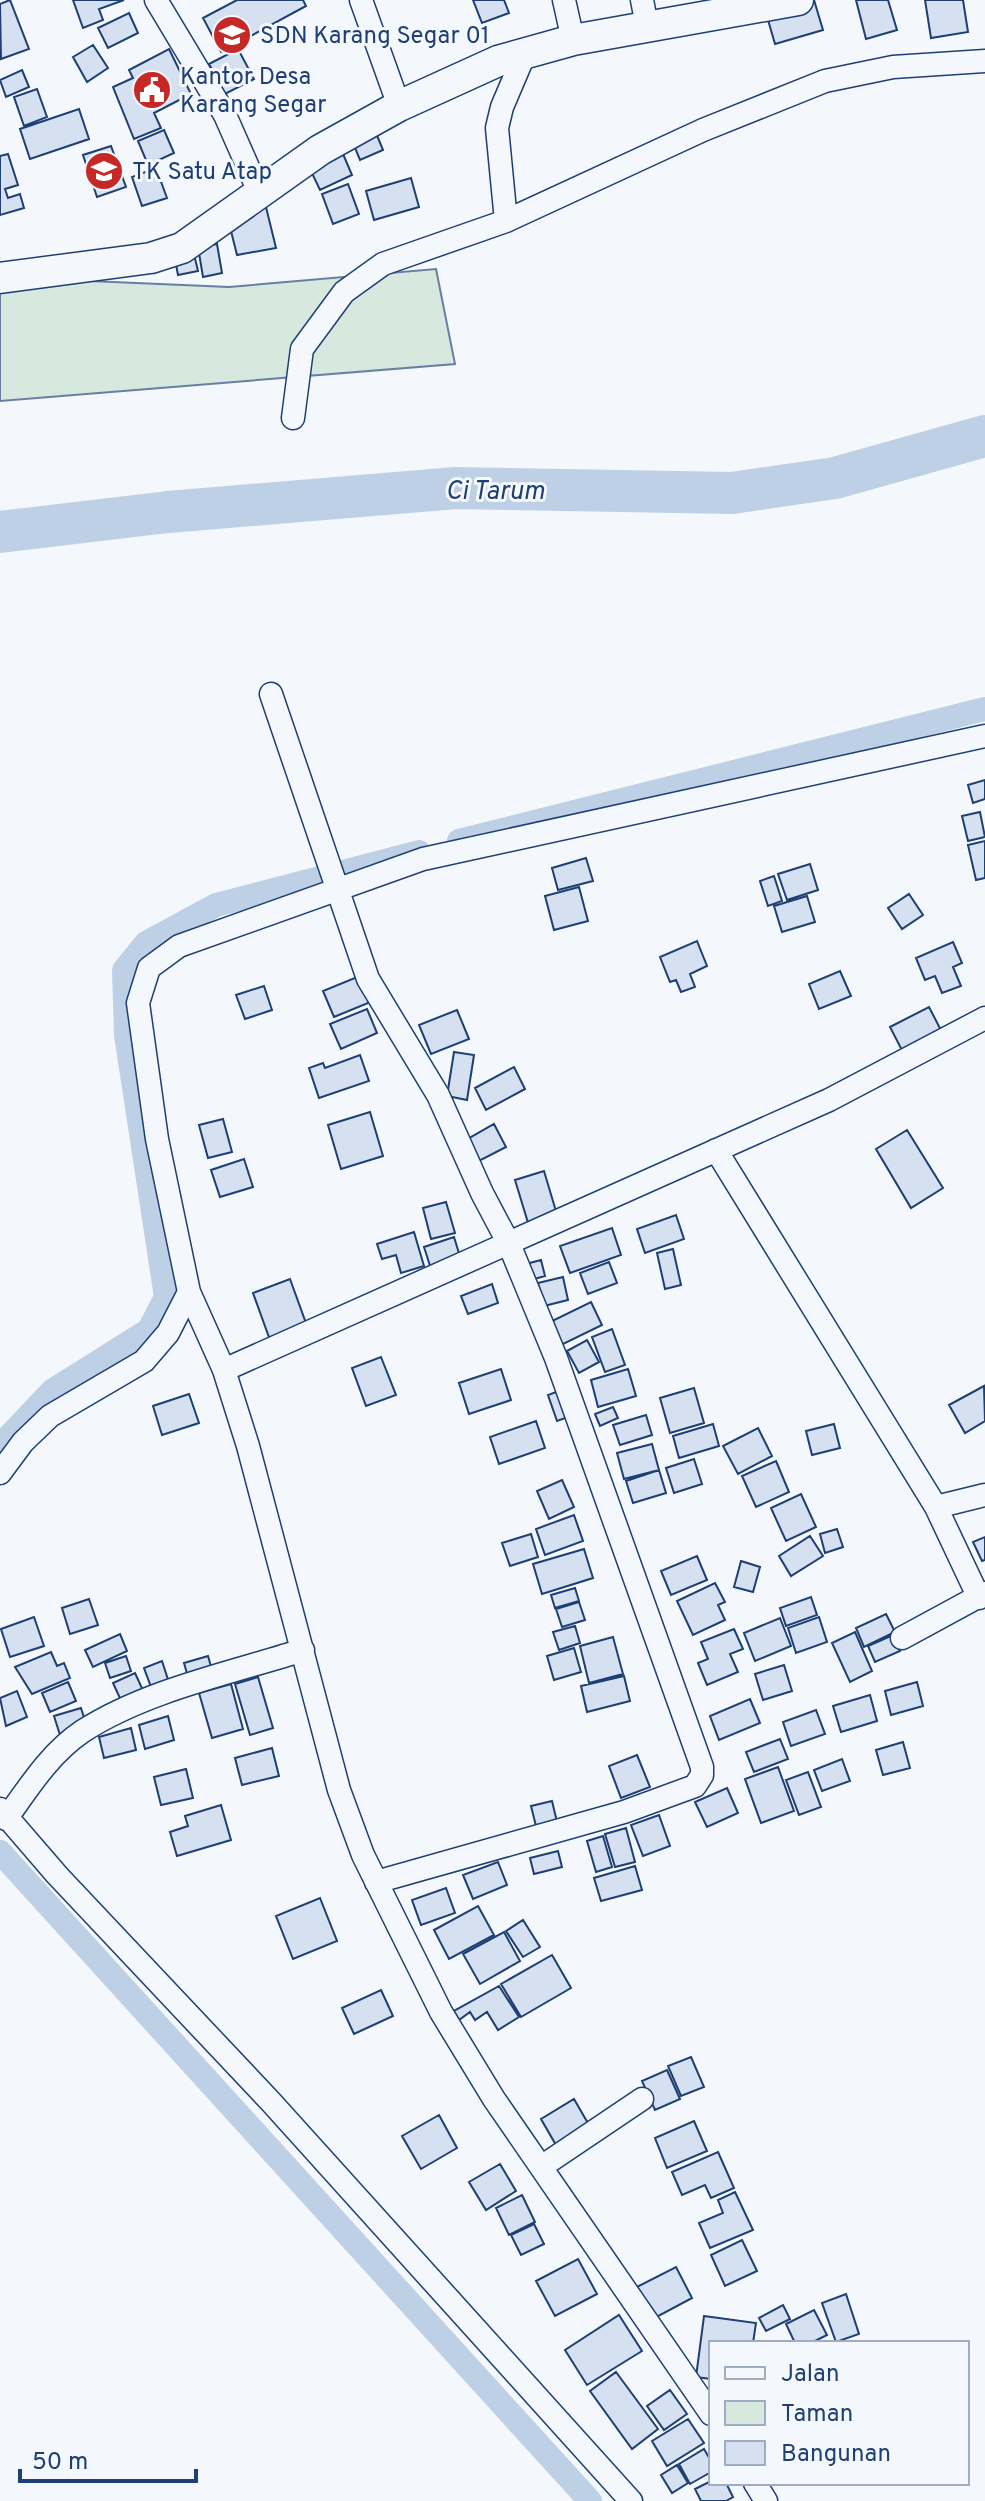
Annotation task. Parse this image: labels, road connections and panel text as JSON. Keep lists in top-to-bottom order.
{
  "water": ["Ci Tarum"],
  "places": {
    "school or university": ["SDN Karang Segar 01", "TK Satu Atap"],
    "public building": ["Kantor Desa Karang Segar"]
  },
  "legend": ["Jalan", "Taman", "Bangunan"],
  "scale_bar": "50 m"
}
